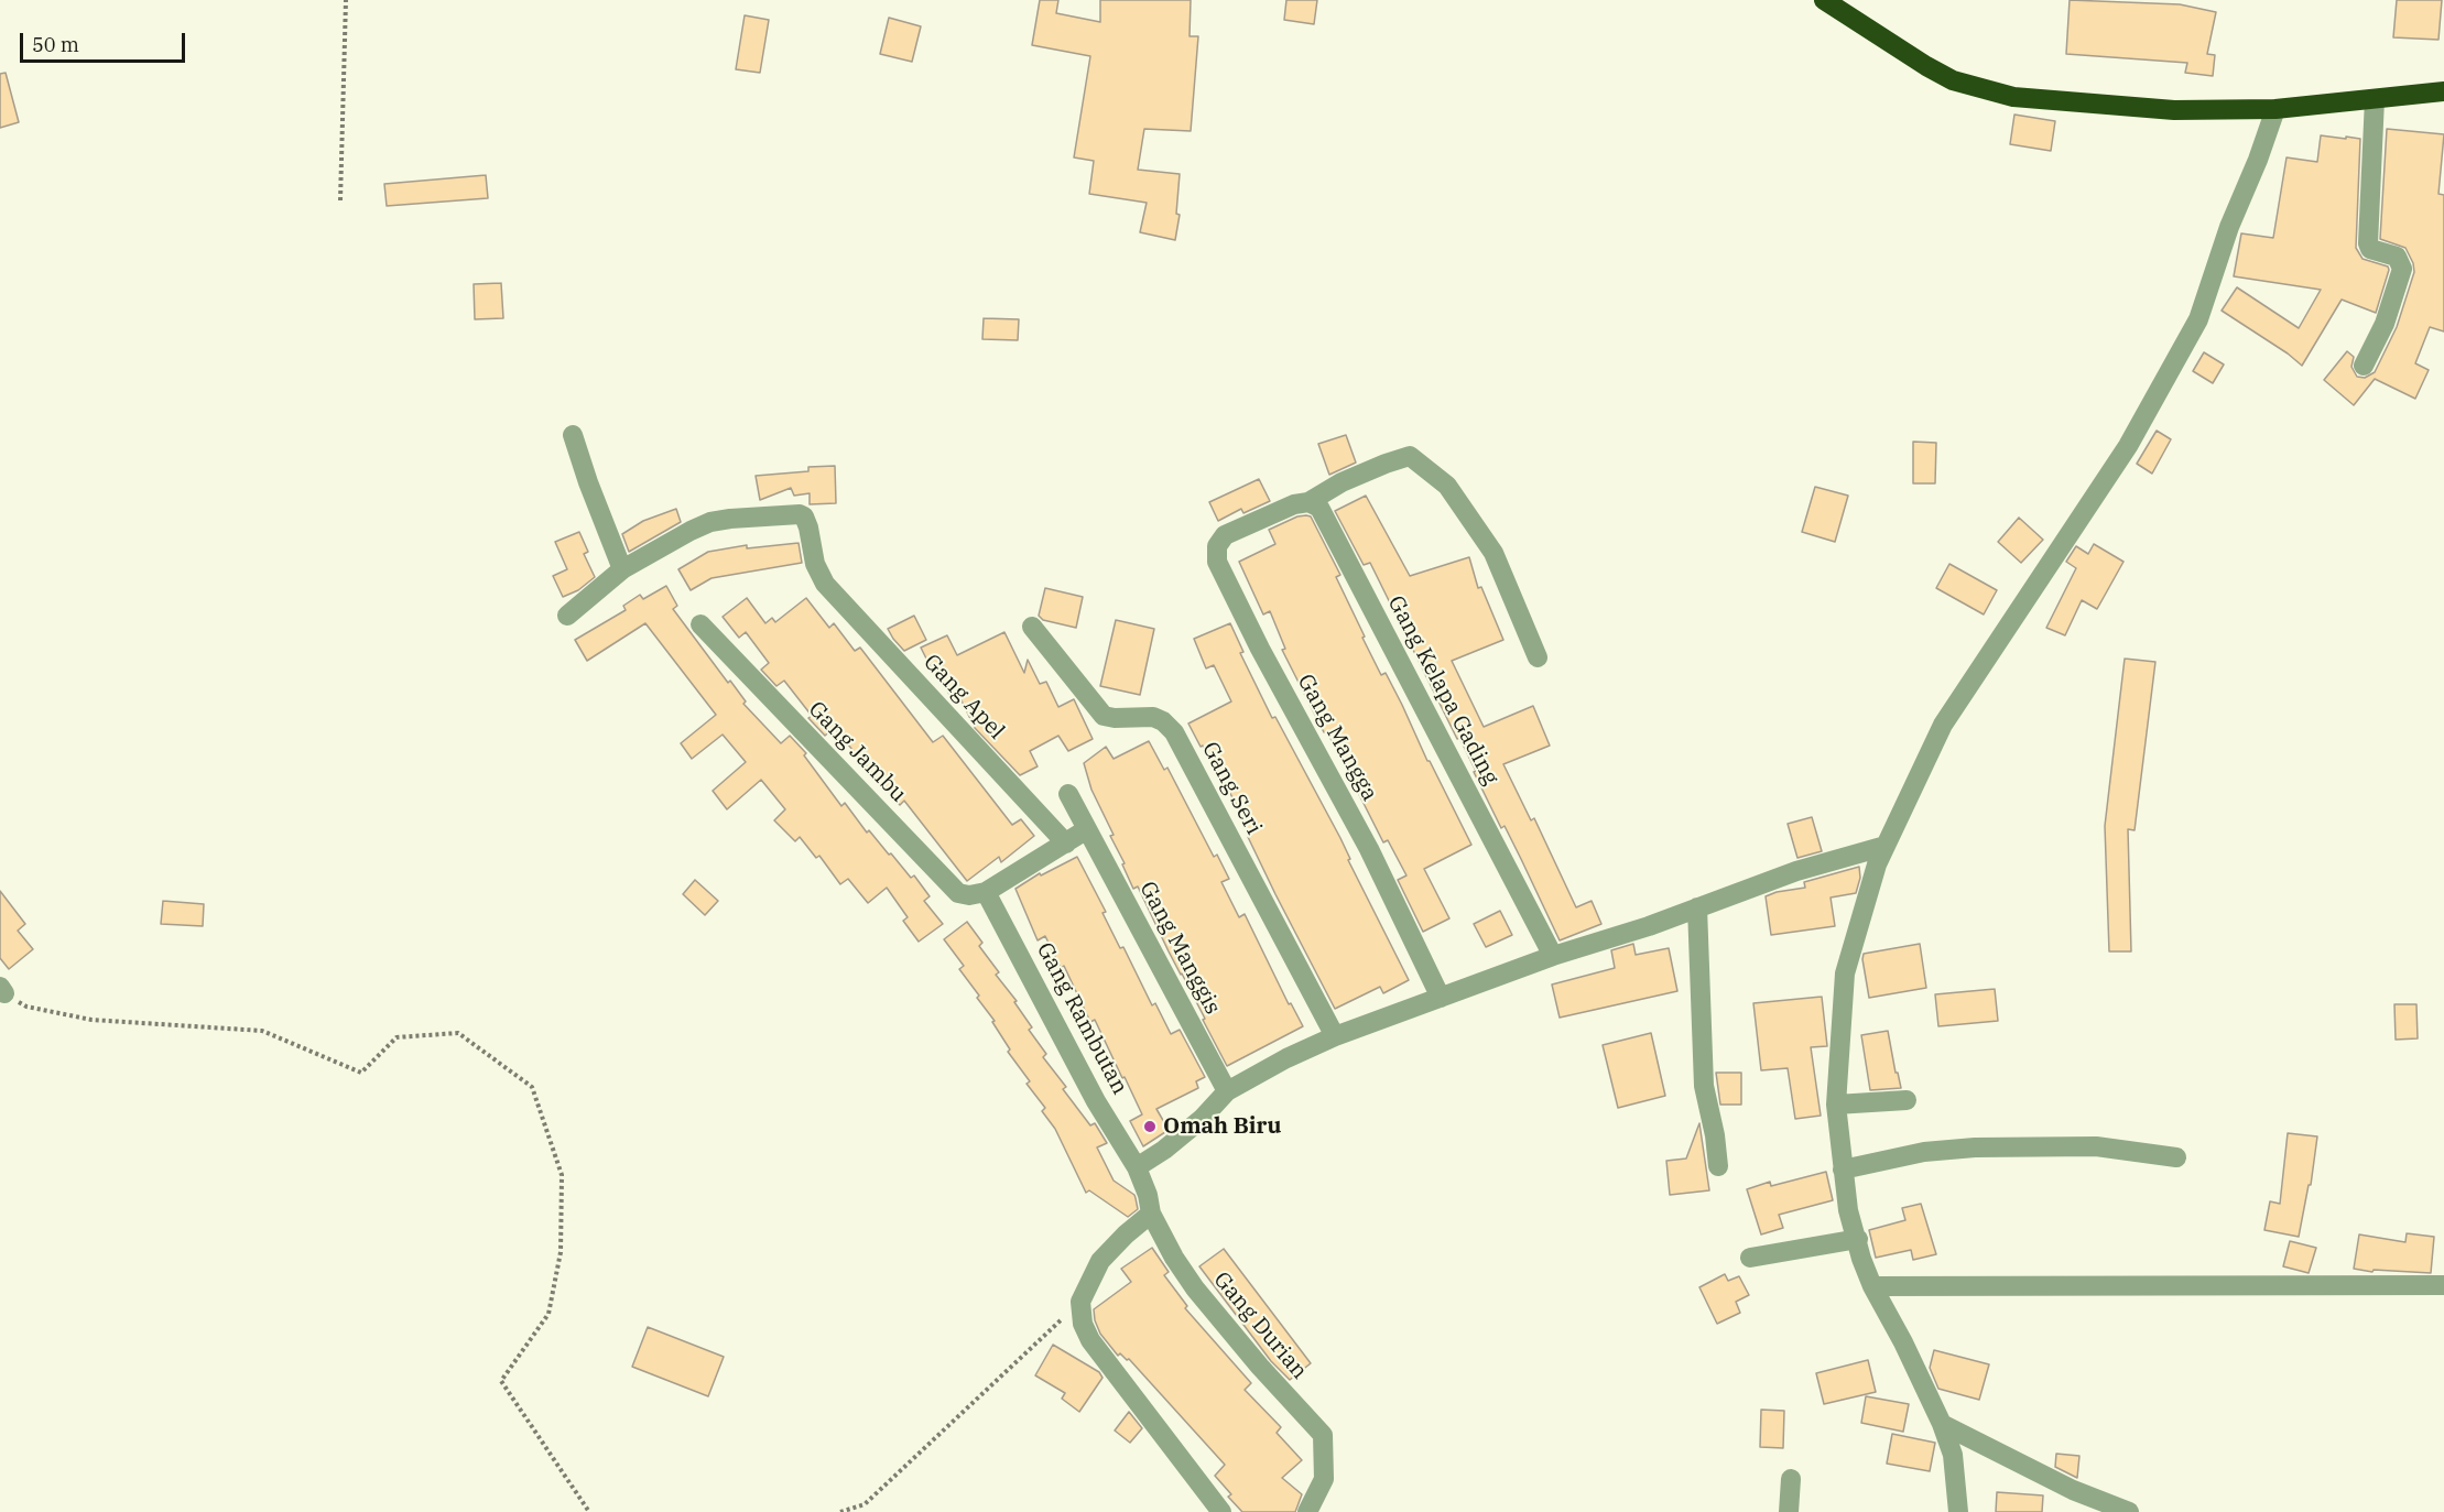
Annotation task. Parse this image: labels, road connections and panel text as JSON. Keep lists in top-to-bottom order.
{
  "streets": {
    "street": [
      "Gang Kelapa Gading",
      "Gang Apel",
      "Gang Mangga",
      "Gang Jambu",
      "Gang Seri",
      "Gang Manggis",
      "Gang Rambutan",
      "Gang Durian"
    ]
  },
  "crossings": [
    ["Gang Kelapa Gading", "Gang Mangga"],
    ["Gang Jambu", "Gang Rambutan"],
    ["Gang Rambutan", "Gang Durian"]
  ],
  "places": ["Omah Biru"],
  "scale_bar": "50 m"
}
